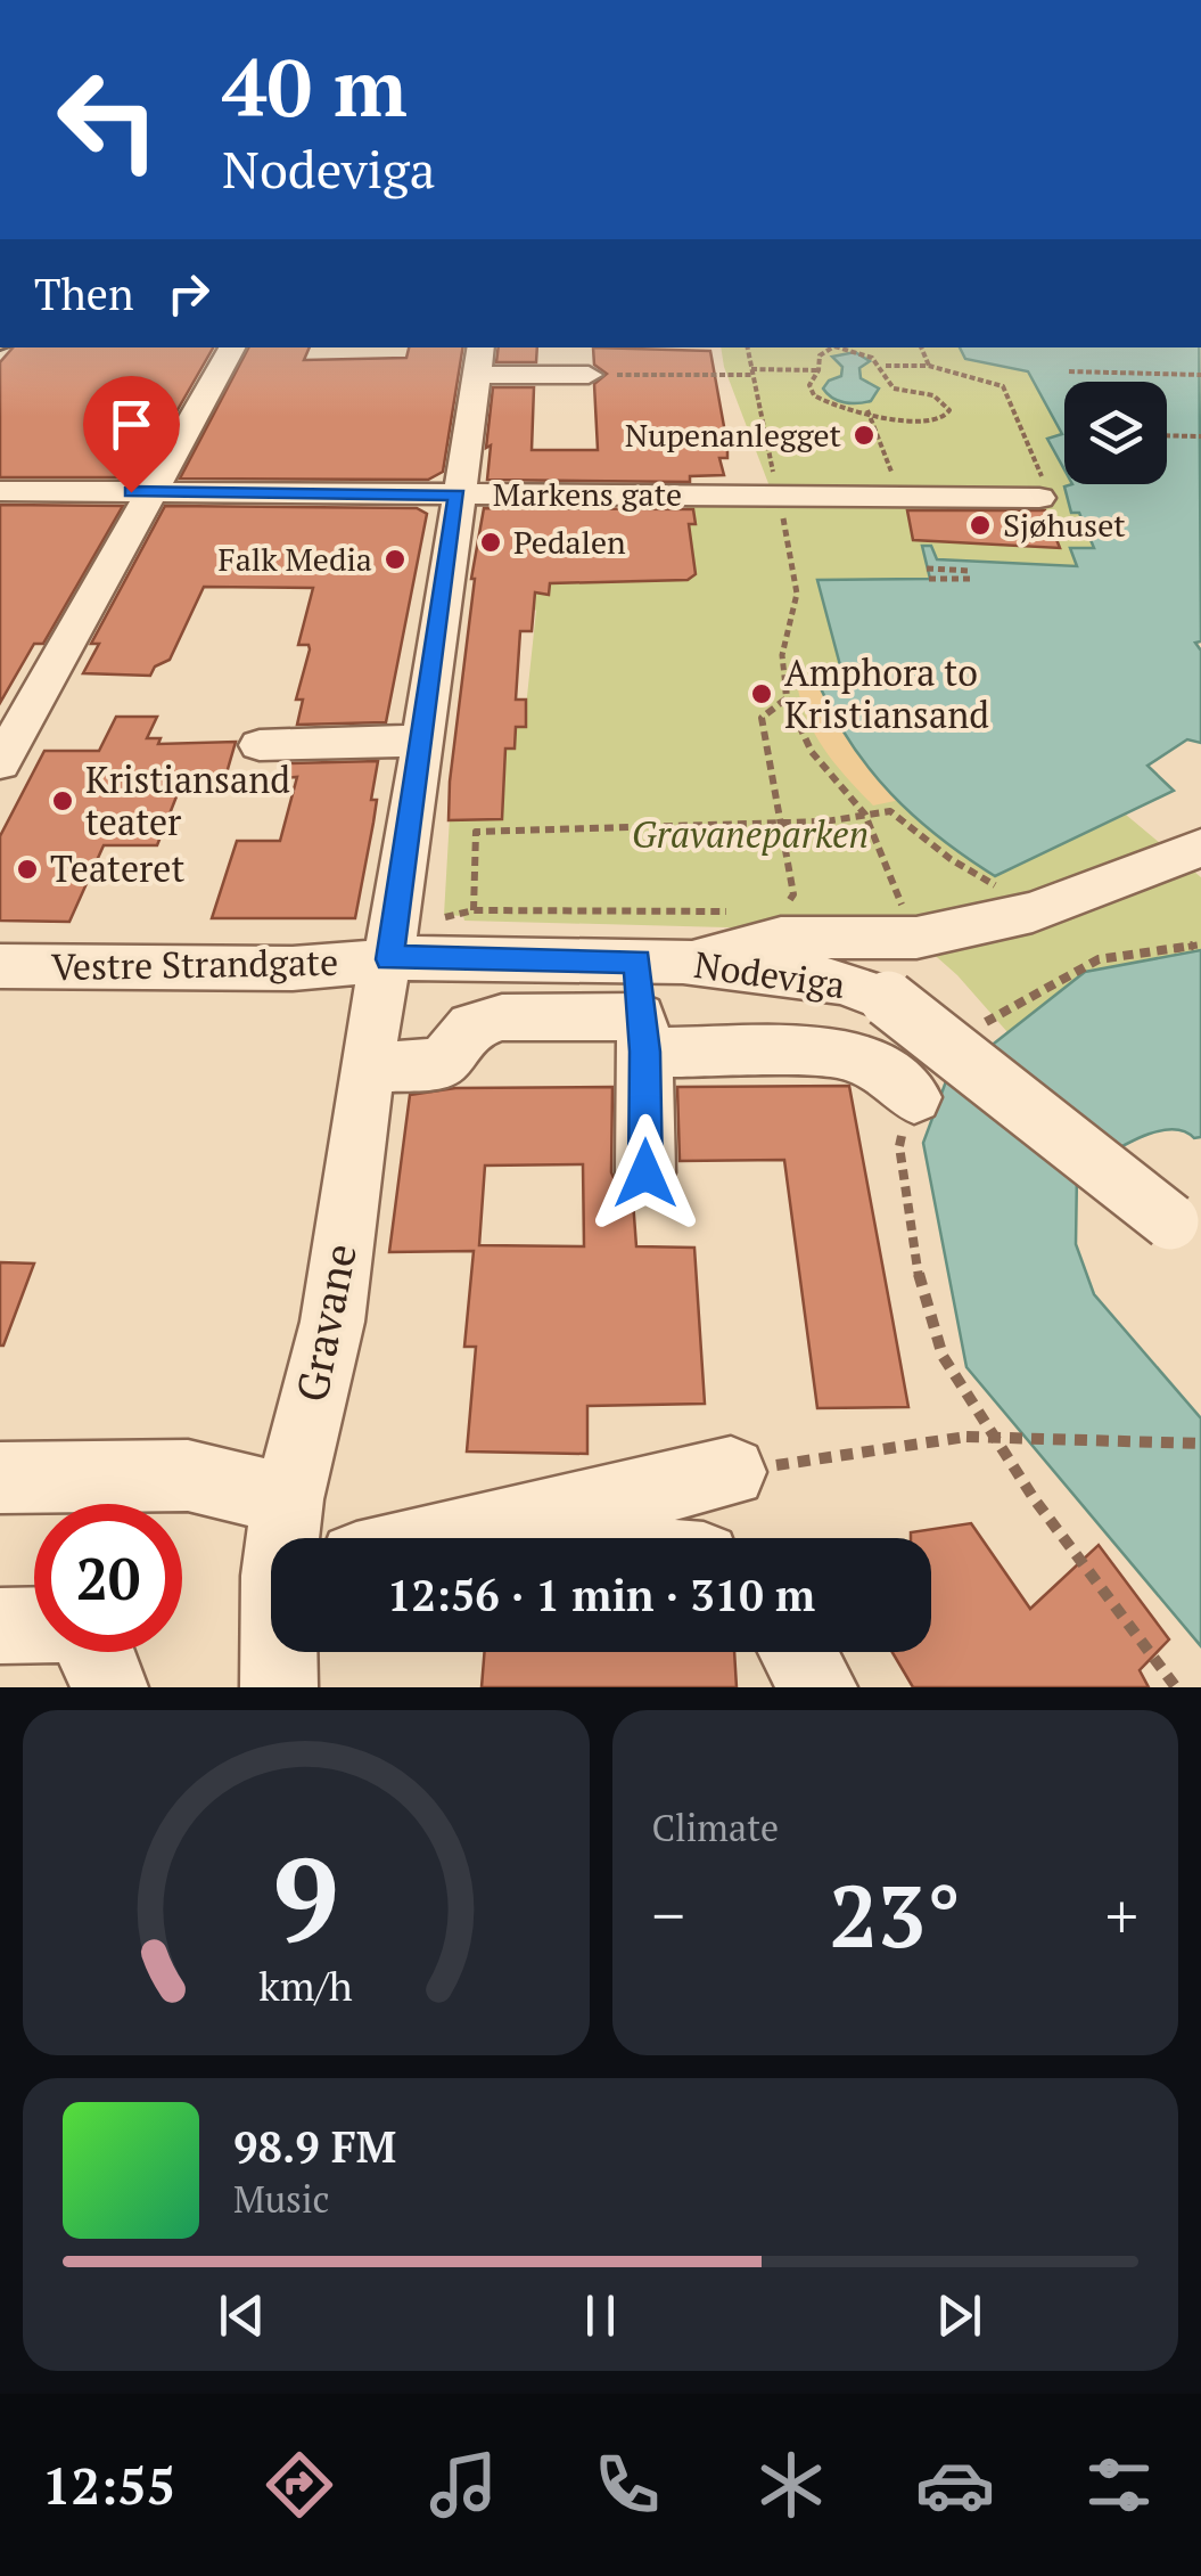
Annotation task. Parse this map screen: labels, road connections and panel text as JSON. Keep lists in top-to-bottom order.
{
  "streets": {
    "street": [
      "Markens gate",
      "Vestre Strandgate",
      "Nodeviga",
      "Gravane"
    ]
  },
  "crossings": [
    ["Markens gate", "Gravane"],
    ["Vestre Strandgate", "Nodeviga"],
    ["Vestre Strandgate", "Gravane"],
    ["Nodeviga", "Gravane"]
  ],
  "parks": ["Gravaneparken"],
  "places": [
    "Nupenanlegget",
    "Sjøhuset",
    "Pedalen",
    "Falk Media",
    "Amphora to Kristiansand",
    "Kristiansand teater",
    "Teateret"
  ],
  "page": {
    "turn": ["40 m", "Nodeviga"],
    "then": "Then",
    "limit": "20",
    "trip": "12:56 · 1 min · 310 m",
    "tile": "Climate",
    "heat": ["−", "23°", "+"],
    "song": ["98.9 FM", "Music"],
    "tabs": "12:55",
    "gauge": ["9", "km/h"]
  }
}
